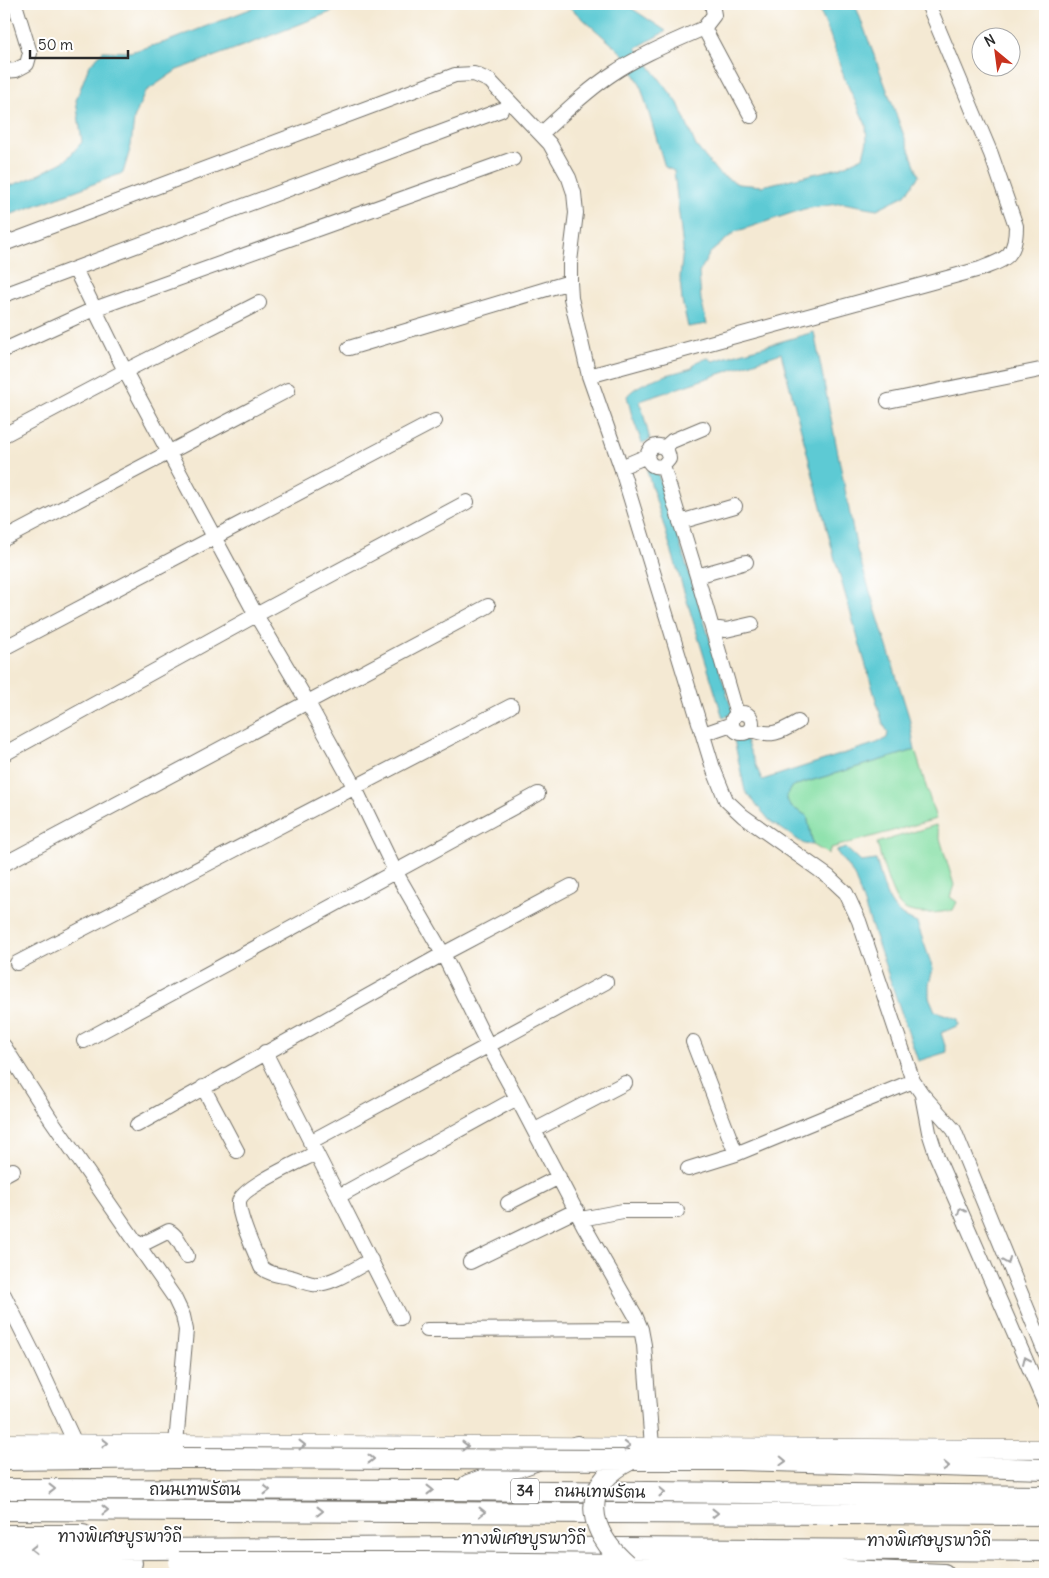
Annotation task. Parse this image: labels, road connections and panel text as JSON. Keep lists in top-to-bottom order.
{
  "streets": {
    "highway": ["ถนนเทพรัตน", "34", "ทางพิเศษบูรพาวิถี"]
  },
  "scale_bar": "50 m",
  "north": "top left"
}
